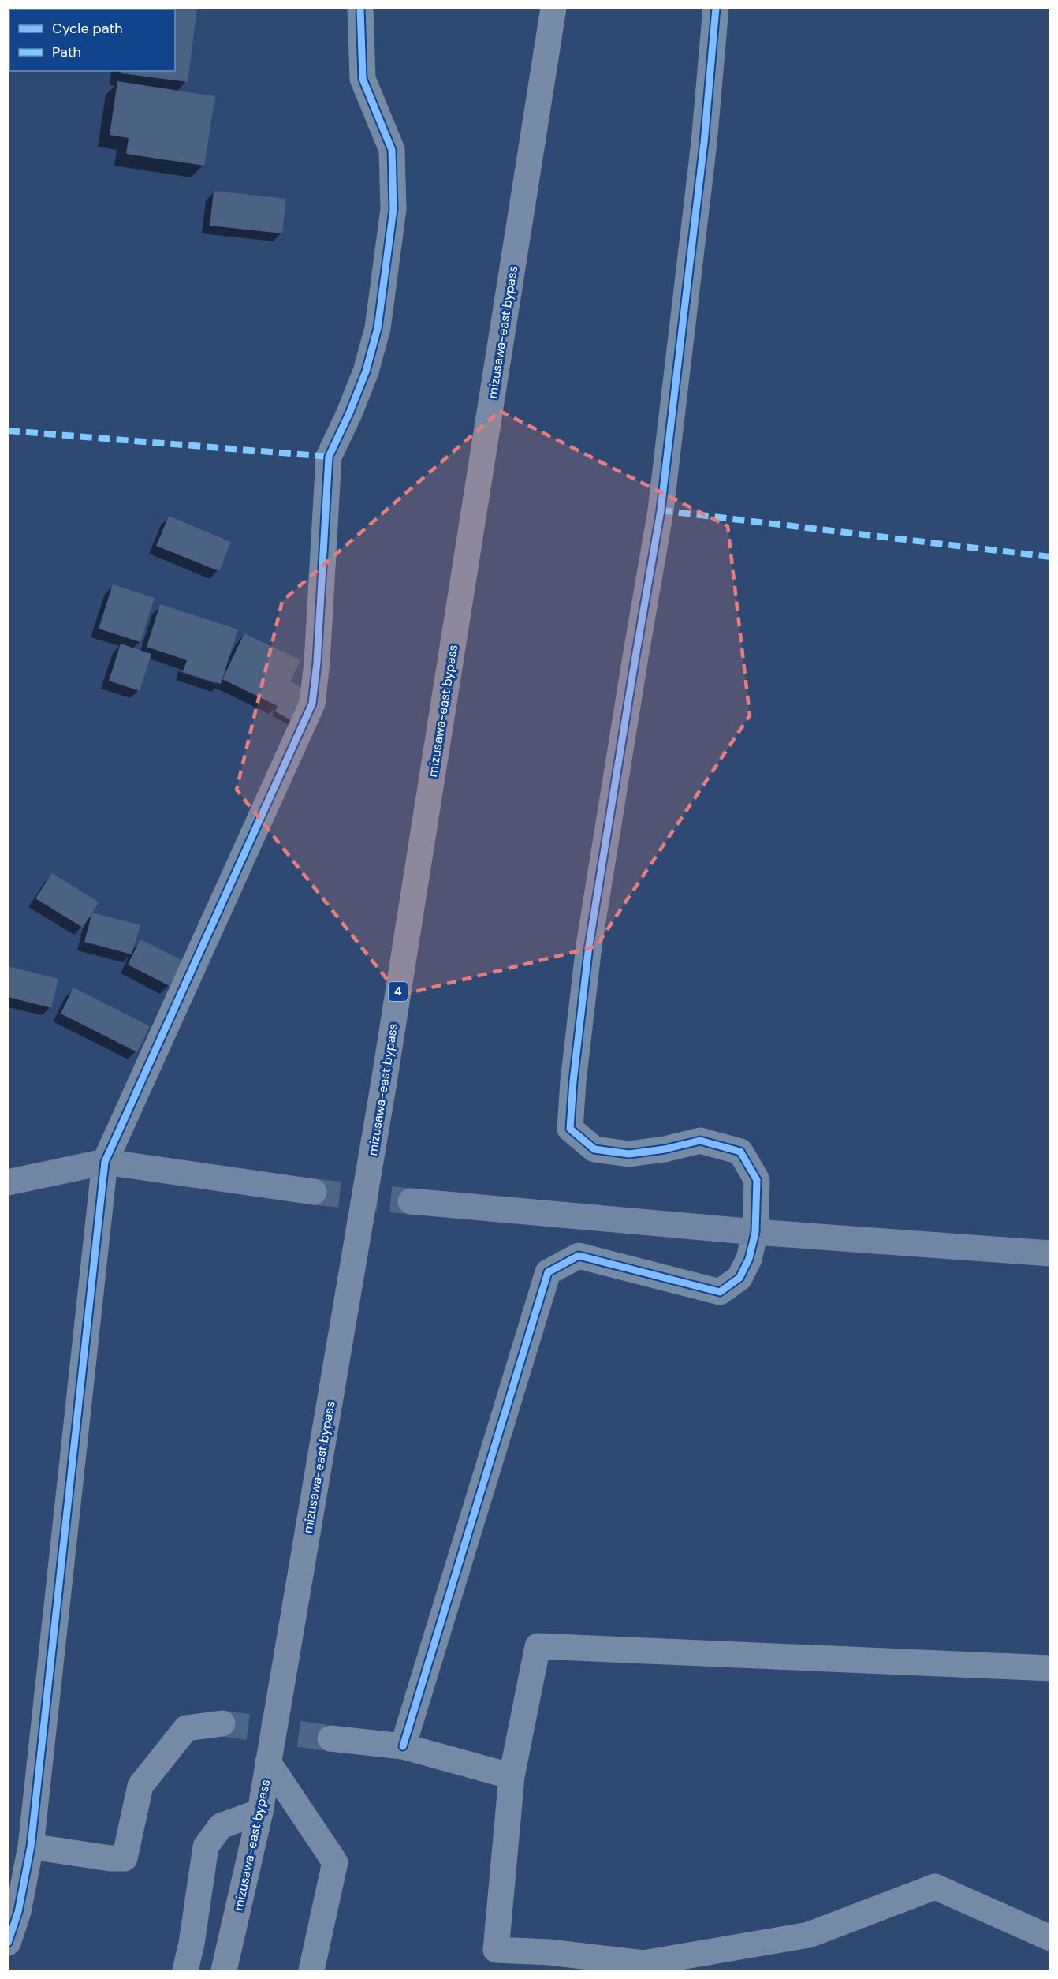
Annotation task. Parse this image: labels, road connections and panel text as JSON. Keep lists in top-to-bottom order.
{
  "streets": {
    "highway": ["mizusawa-east bypass", "4"]
  },
  "legend": ["Cycle path", "Path"]
}
